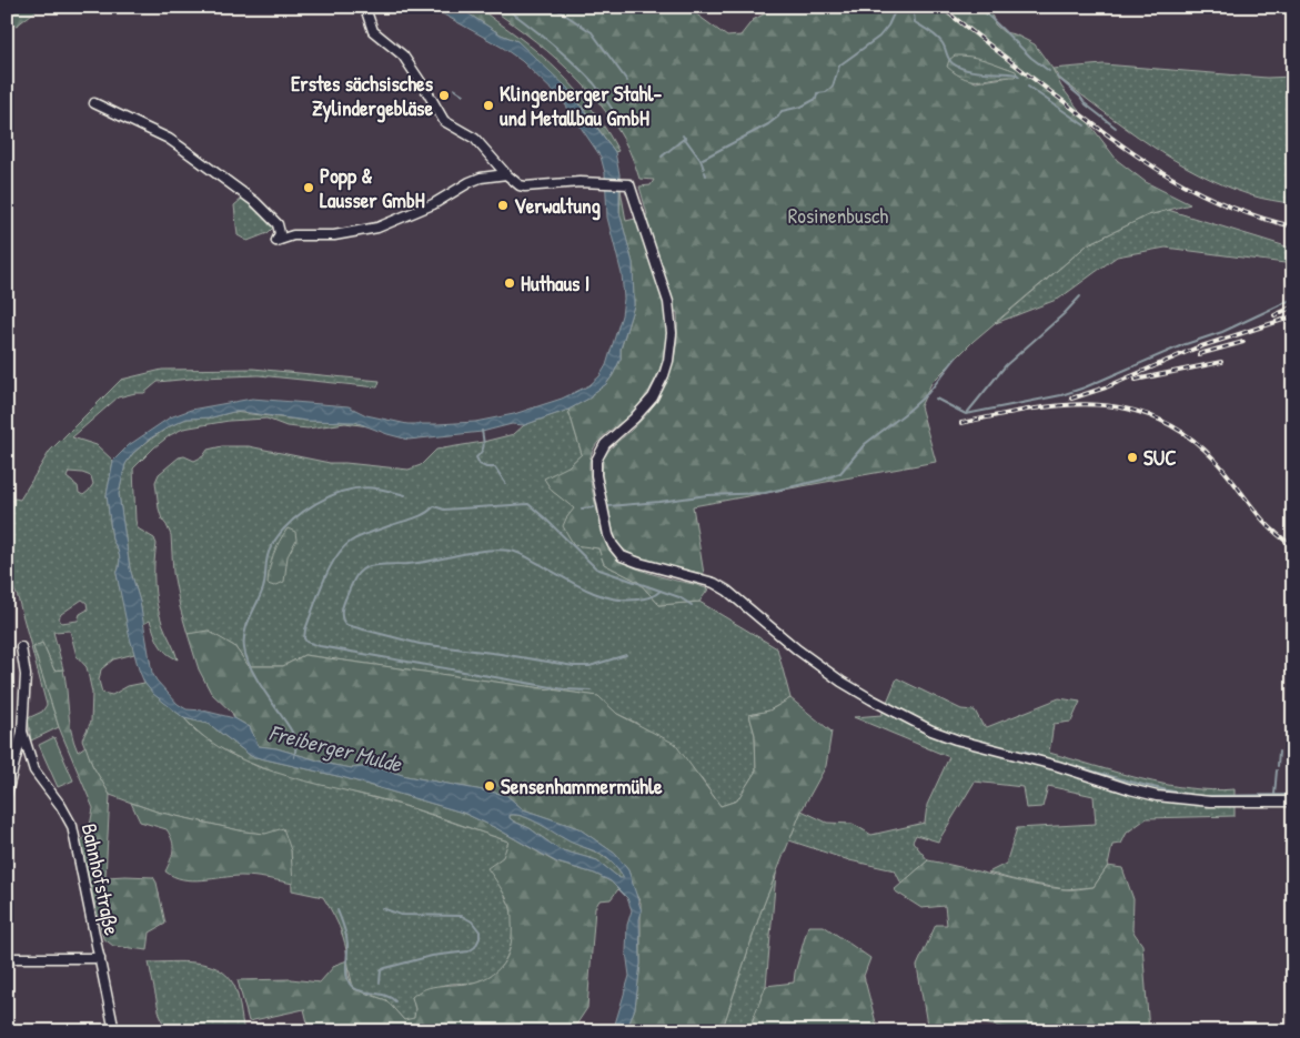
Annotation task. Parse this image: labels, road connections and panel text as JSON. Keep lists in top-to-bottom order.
{
  "streets": {
    "street": ["Bahnhofstraße"]
  },
  "water": ["Freiberger Mulde"],
  "parks": ["Rosinenbusch"],
  "places": [
    "Erstes sächsisches Zylindergebläse",
    "Klingenberger Stahl- und Metallbau GmbH",
    "Popp & Lausser GmbH",
    "Verwaltung",
    "Huthaus I",
    "SUC",
    "Sensenhammermühle"
  ]
}
